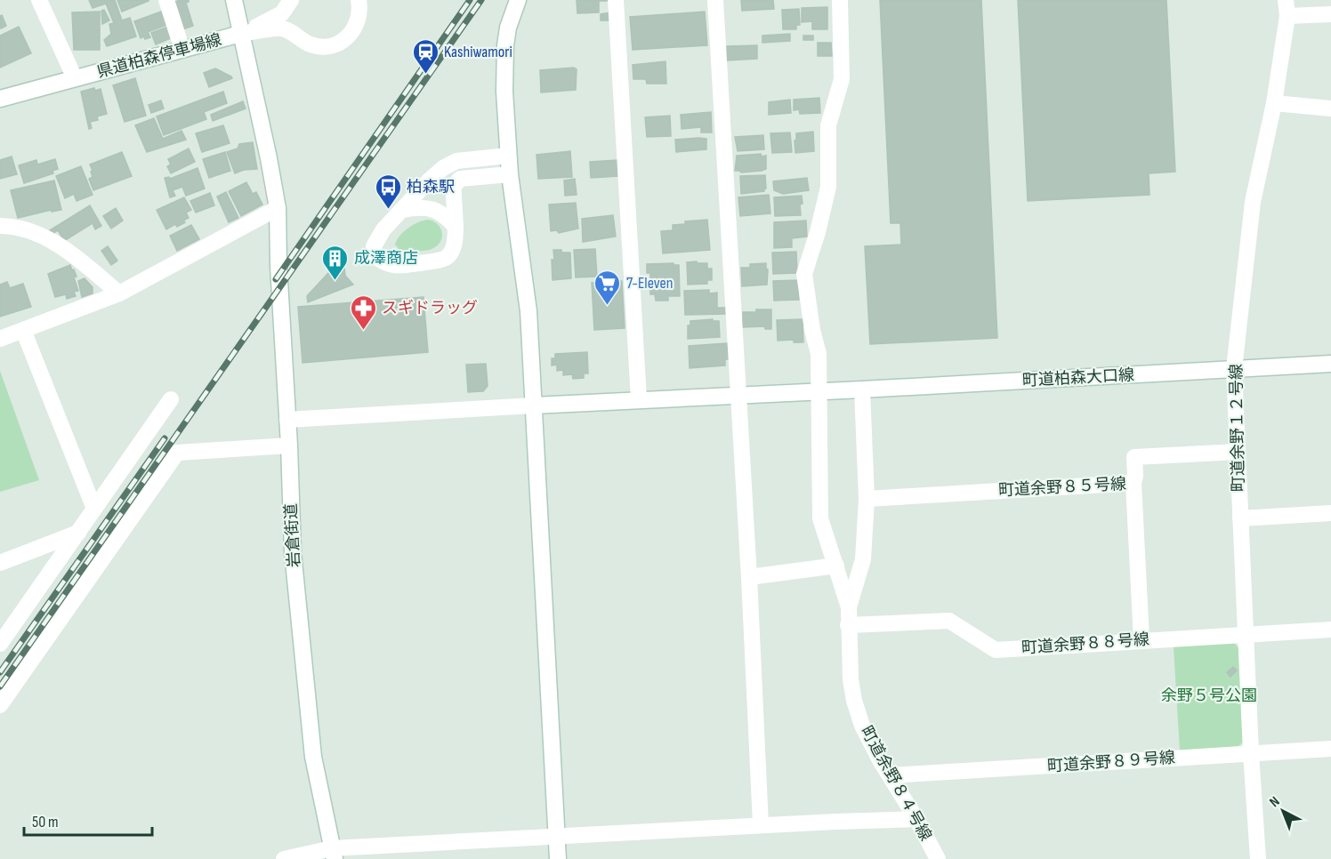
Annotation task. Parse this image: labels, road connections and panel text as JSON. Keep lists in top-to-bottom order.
{
  "streets": {
    "street": [
      "県道柏森停車場線",
      "町道柏森大口線",
      "町道余野１２号線",
      "町道余野８５号線",
      "岩倉街道",
      "町道余野８８号線",
      "町道余野８９号線",
      "町道余野８４号線"
    ]
  },
  "crossings": [
    ["県道柏森停車場線", "岩倉街道"],
    ["町道柏森大口線", "町道余野１２号線"],
    ["町道柏森大口線", "岩倉街道"],
    ["町道柏森大口線", "町道余野８４号線"],
    ["町道余野１２号線", "町道余野８８号線"],
    ["町道余野１２号線", "町道余野８９号線"],
    ["町道余野８５号線", "町道余野８８号線"],
    ["町道余野８５号線", "町道余野８４号線"],
    ["町道余野８８号線", "町道余野８４号線"],
    ["町道余野８９号線", "町道余野８４号線"]
  ],
  "parks": ["余野５号公園"],
  "places": {
    "station": ["Kashiwamori"],
    "bus stop": ["柏森駅"],
    "building": ["成澤商店"],
    "supermarket": ["7-Eleven"],
    "pharmacy": ["スギドラッグ"]
  },
  "scale_bar": "50 m",
  "north": "top left"
}
